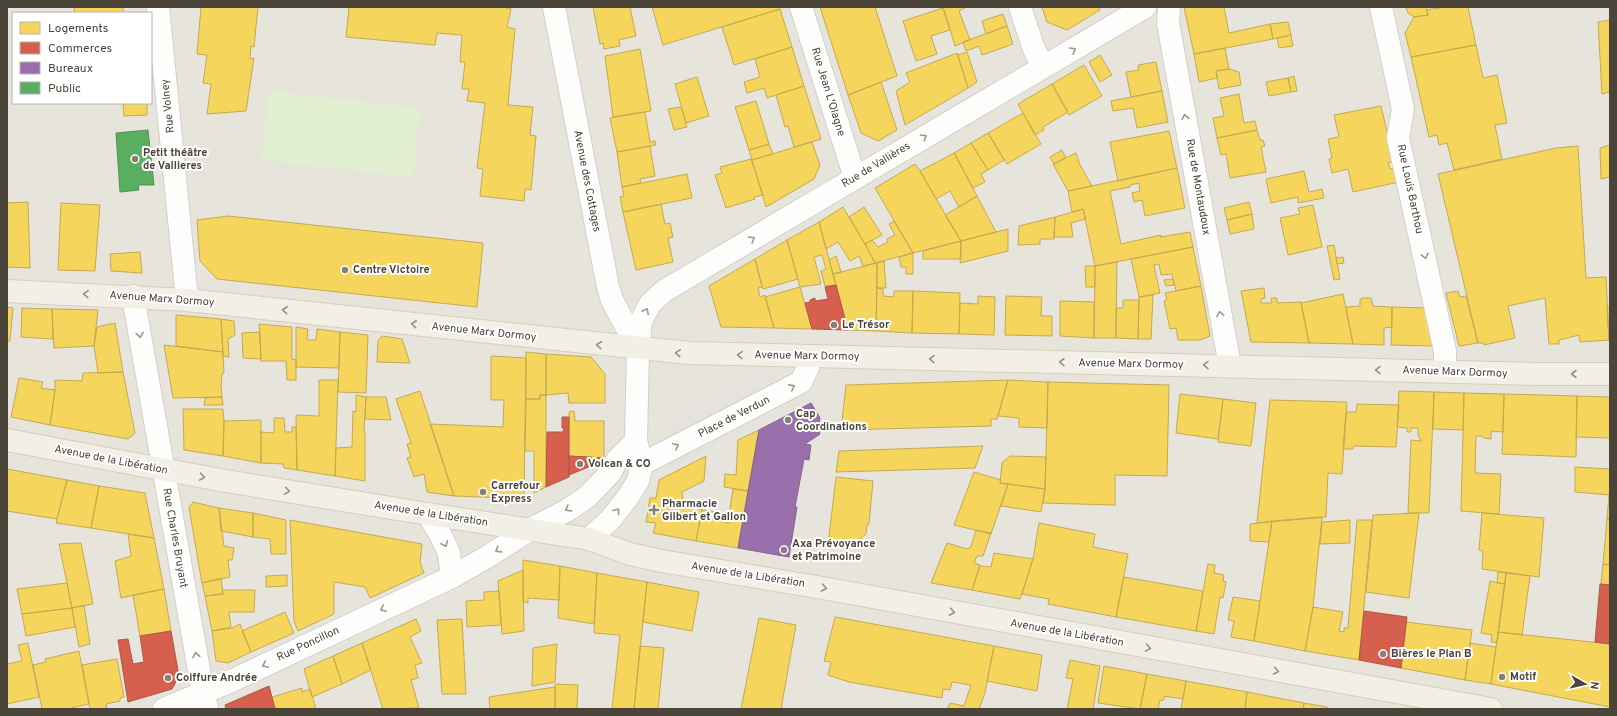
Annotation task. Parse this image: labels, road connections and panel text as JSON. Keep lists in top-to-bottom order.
{
  "streets": {
    "main road": ["Avenue Marx Dormoy", "Avenue de la Libération"],
    "street": [
      "Rue Jean L'Olagne",
      "Rue Volney",
      "Rue de Vallières",
      "Avenue des Cottages",
      "Rue de Montaudoux",
      "Rue Louis Barthou",
      "Place de Verdun",
      "Rue Charles Bruyant",
      "Rue Poncillon"
    ]
  },
  "crossings": [
    ["Rue Jean L'Olagne", "Rue de Vallières"],
    ["Rue Volney", "Avenue Marx Dormoy"],
    ["Rue de Vallières", "Avenue des Cottages"],
    ["Rue de Vallières", "Avenue Marx Dormoy"],
    ["Avenue des Cottages", "Avenue Marx Dormoy"],
    ["Rue de Montaudoux", "Avenue Marx Dormoy"],
    ["Rue Louis Barthou", "Avenue Marx Dormoy"],
    ["Avenue Marx Dormoy", "Place de Verdun"],
    ["Avenue Marx Dormoy", "Rue Charles Bruyant"],
    ["Avenue de la Libération", "Rue Charles Bruyant"],
    ["Avenue de la Libération", "Rue Poncillon"],
    ["Rue Charles Bruyant", "Rue Poncillon"]
  ],
  "one_way": [
    "Rue de Vallières",
    "Rue de Montaudoux",
    "Rue Louis Barthou",
    "Avenue Marx Dormoy",
    "Place de Verdun",
    "Avenue de la Libération",
    "Rue Poncillon"
  ],
  "places": {
    "other": [
      "Petit théâtre de Vallieres",
      "Centre Victoire",
      "Le Trésor",
      "Cap Coordinations",
      "Volcan & CO",
      "Carrefour Express",
      "Axa Prévoyance et Patrimoine",
      "Bières le Plan B",
      "Motif",
      "Coiffure Andrée"
    ],
    "health": ["Pharmacie Gilbert et Gallon"]
  },
  "legend": [
    "Logements",
    "Commerces",
    "Bureaux",
    "Public"
  ],
  "north": "right"
}
